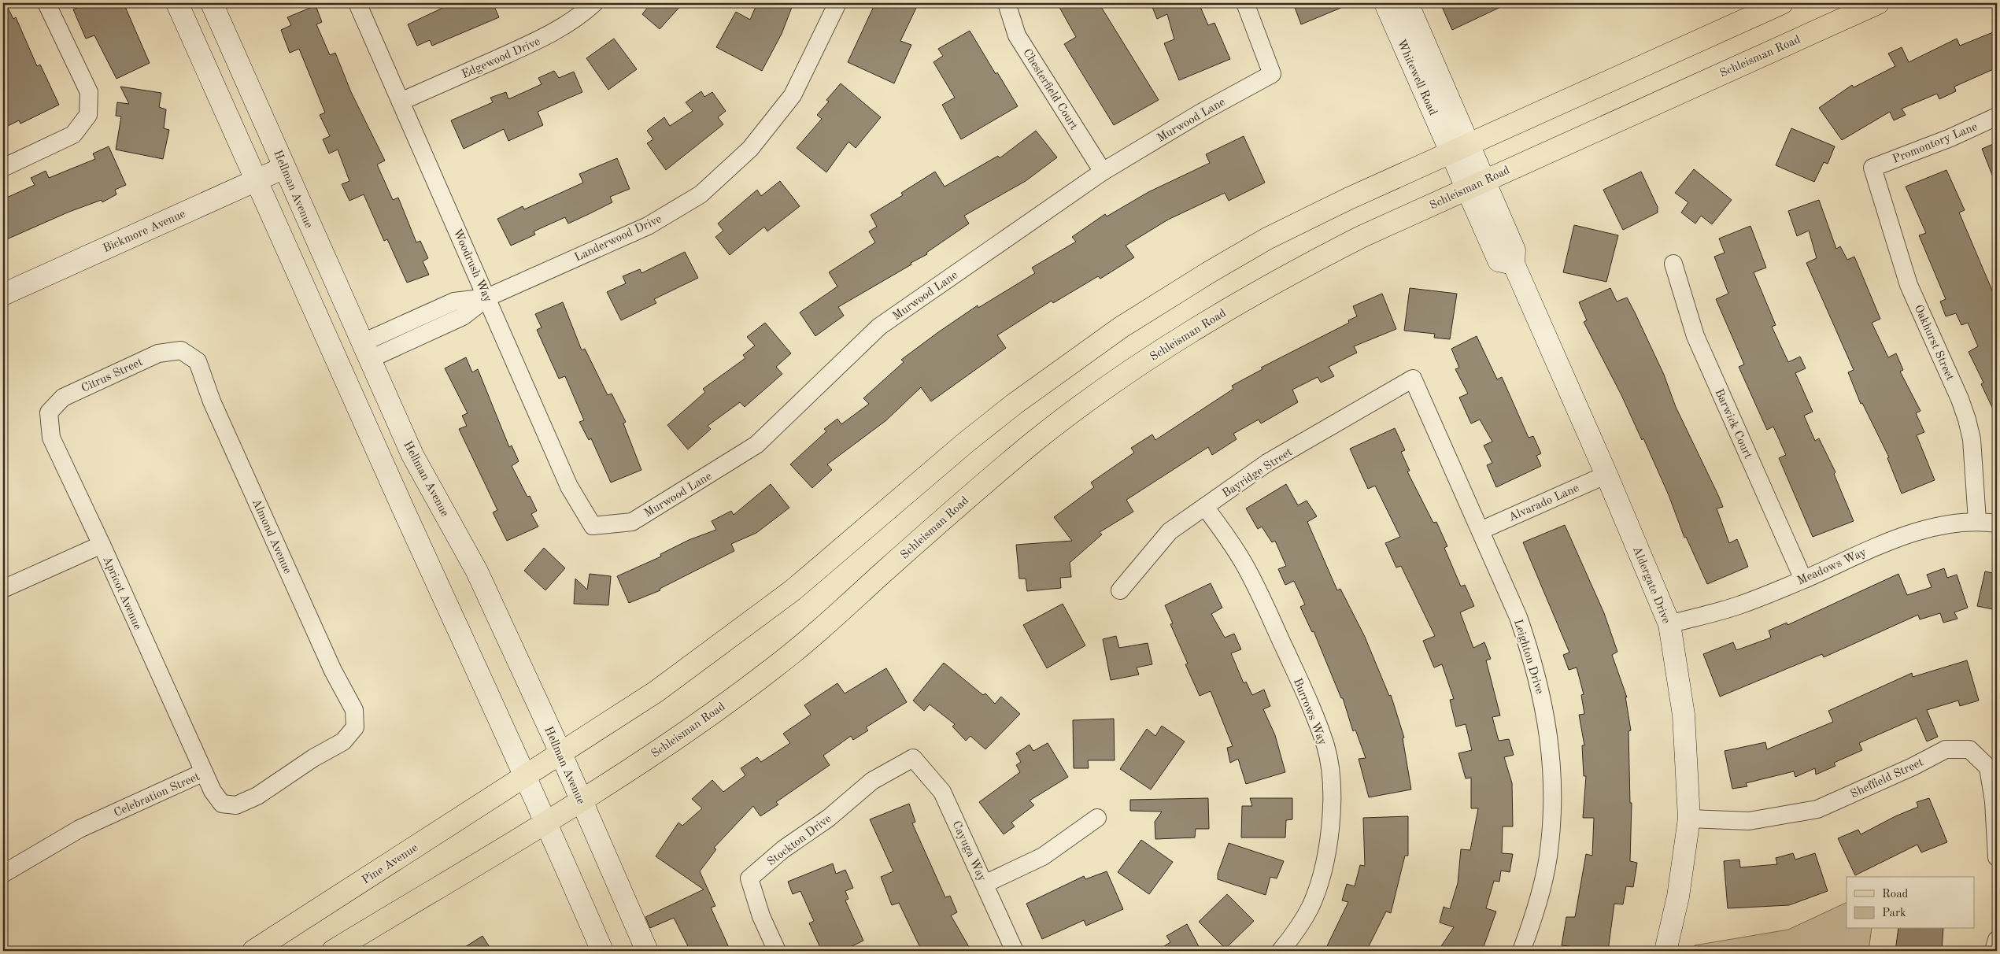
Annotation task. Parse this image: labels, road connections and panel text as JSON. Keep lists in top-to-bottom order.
{
  "streets": {
    "main road": [
      "Schleisman Road",
      "Whitewell Road",
      "Hellman Avenue",
      "Bickmore Avenue",
      "Aldergate Drive",
      "Pine Avenue"
    ],
    "street": [
      "Edgewood Drive",
      "Chesterfield Court",
      "Murwood Lane",
      "Promontory Lane",
      "Landerwood Drive",
      "Woodrush Way",
      "Oakhurst Street",
      "Citrus Street",
      "Barwick Court",
      "Bayridge Street",
      "Alvarado Lane",
      "Almond Avenue",
      "Meadows Way",
      "Apricot Avenue",
      "Leighton Drive",
      "Burrows Way",
      "Sheffield Street",
      "Celebration Street",
      "Stockton Drive",
      "Cayuga Way"
    ]
  },
  "crossings": [
    ["Schleisman Road", "Hellman Avenue"],
    ["Schleisman Road", "Aldergate Drive"],
    ["Edgewood Drive", "Woodrush Way"],
    ["Whitewell Road", "Aldergate Drive"],
    ["Chesterfield Court", "Murwood Lane"],
    ["Murwood Lane", "Woodrush Way"],
    ["Promontory Lane", "Oakhurst Street"],
    ["Hellman Avenue", "Bickmore Avenue"],
    ["Hellman Avenue", "Landerwood Drive"],
    ["Landerwood Drive", "Woodrush Way"],
    ["Oakhurst Street", "Meadows Way"],
    ["Citrus Street", "Almond Avenue"],
    ["Citrus Street", "Apricot Avenue"],
    ["Barwick Court", "Meadows Way"],
    ["Bayridge Street", "Leighton Drive"],
    ["Bayridge Street", "Burrows Way"],
    ["Alvarado Lane", "Aldergate Drive"],
    ["Alvarado Lane", "Leighton Drive"],
    ["Almond Avenue", "Celebration Street"],
    ["Meadows Way", "Aldergate Drive"],
    ["Aldergate Drive", "Sheffield Street"],
    ["Apricot Avenue", "Celebration Street"],
    ["Stockton Drive", "Cayuga Way"]
  ],
  "legend": ["Road", "Park"]
}
